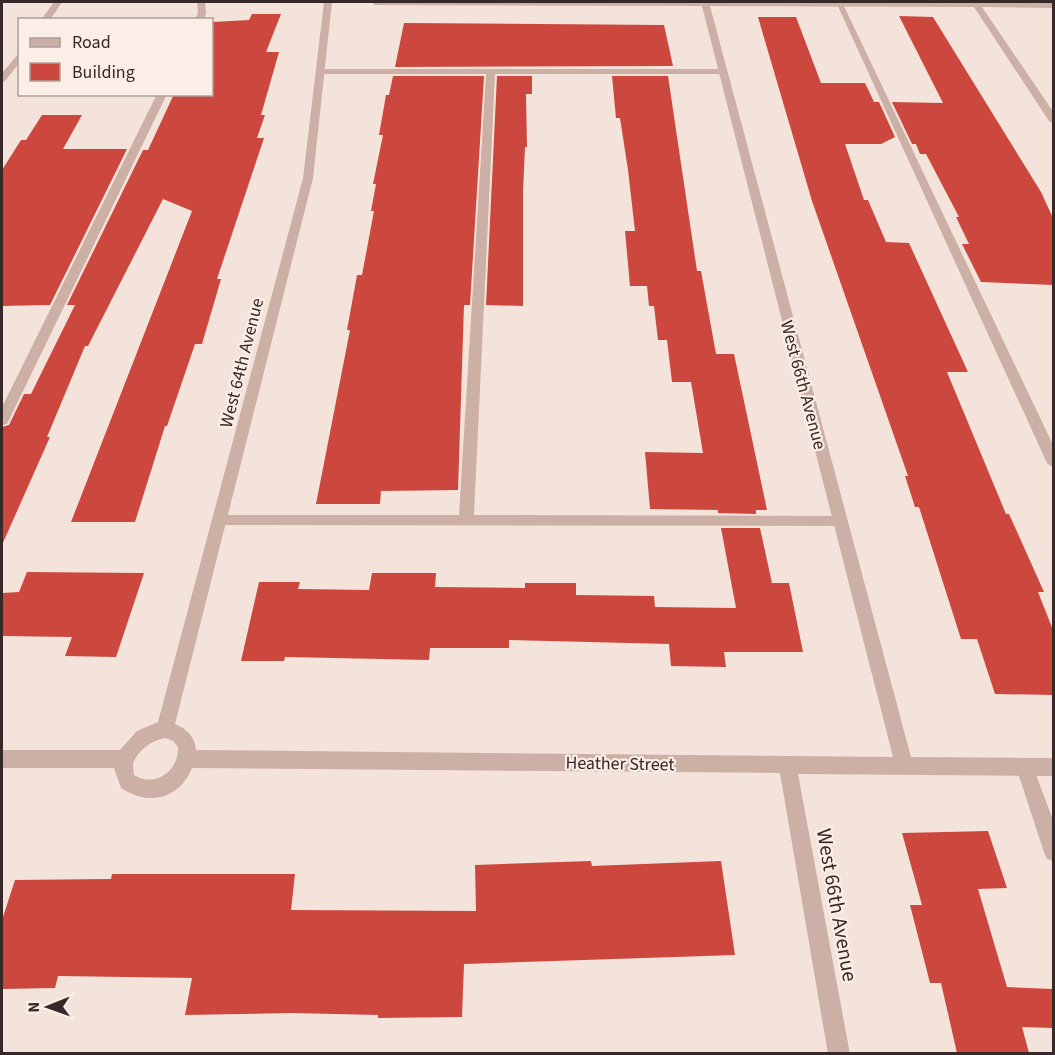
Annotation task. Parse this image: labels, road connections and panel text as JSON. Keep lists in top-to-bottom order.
{
  "streets": {
    "street": ["West 64th Avenue", "West 66th Avenue", "Heather Street"]
  },
  "crossings": [
    ["West 64th Avenue", "Heather Street"],
    ["West 66th Avenue", "Heather Street"]
  ],
  "legend": ["Road", "Building"],
  "north": "left"
}
